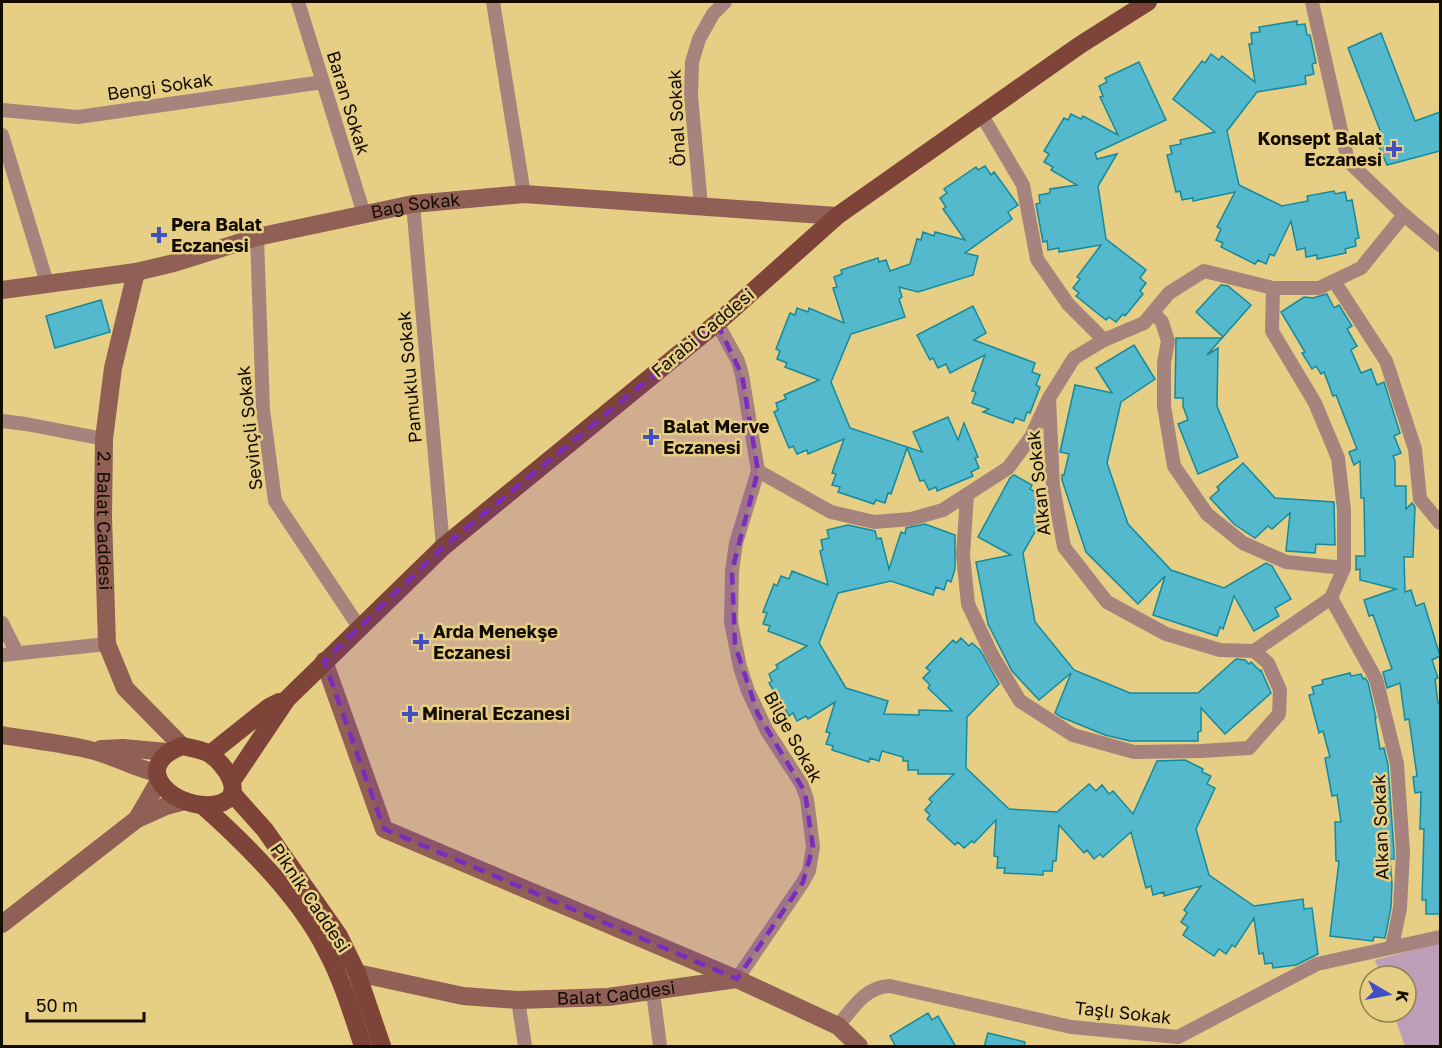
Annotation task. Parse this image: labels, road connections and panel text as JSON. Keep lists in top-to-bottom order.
{
  "streets": {
    "main road": ["Farabi Caddesi", "Piknik Caddesi"],
    "street": [
      "Bengi Sokak",
      "Baran Sokak",
      "Önal Sokak",
      "Bağ Sokak",
      "Pamuklu Sokak",
      "Sevinçli Sokak",
      "Alkan Sokak",
      "2. Balat Caddesi",
      "Bilge Sokak",
      "Balat Caddesi",
      "Taşlı Sokak"
    ]
  },
  "crossings": [
    ["Bengi Sokak", "Baran Sokak"],
    ["Baran Sokak", "Bağ Sokak"],
    ["Önal Sokak", "Bağ Sokak"],
    ["Bağ Sokak", "Farabi Caddesi"],
    ["Bağ Sokak", "Pamuklu Sokak"],
    ["Bağ Sokak", "Sevinçli Sokak"],
    ["Bağ Sokak", "2. Balat Caddesi"],
    ["Farabi Caddesi", "Pamuklu Sokak"],
    ["Farabi Caddesi", "Sevinçli Sokak"],
    ["Farabi Caddesi", "Bilge Sokak"],
    ["Alkan Sokak", "Taşlı Sokak"],
    ["2. Balat Caddesi", "Piknik Caddesi"],
    ["Bilge Sokak", "Balat Caddesi"],
    ["Piknik Caddesi", "Balat Caddesi"]
  ],
  "places": {
    "health": [
      "Konsept Balat Eczanesi",
      "Pera Balat Eczanesi",
      "Balat Merve Eczanesi",
      "Arda Menekşe Eczanesi",
      "Mineral Eczanesi"
    ]
  },
  "scale_bar": "50 m",
  "north": "right"
}
